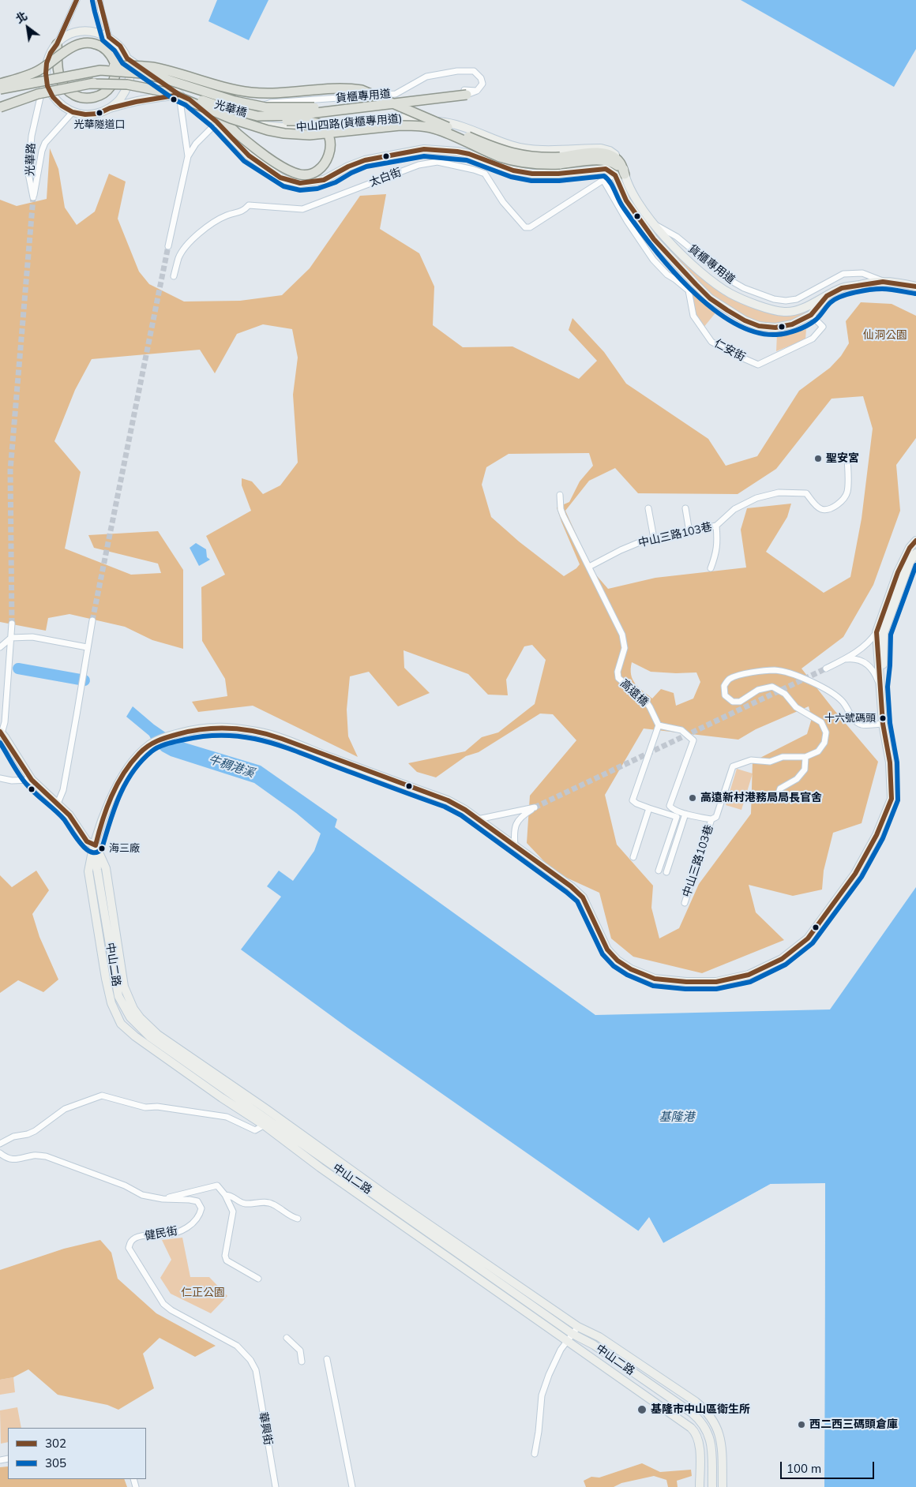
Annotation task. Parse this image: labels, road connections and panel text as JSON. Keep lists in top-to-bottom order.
{
  "streets": {
    "main road": ["光華橋"],
    "street": [
      "貨櫃專用道",
      "中山四路(貨櫃專用道)",
      "光華路",
      "太白街",
      "仁安街",
      "中山三路103巷",
      "高遠橋",
      "中山二路",
      "健民街",
      "華興街"
    ]
  },
  "crossings": [
    ["貨櫃專用道", "光華橋"],
    ["貨櫃專用道", "中山四路(貨櫃專用道)"],
    ["太白街", "仁安街"],
    ["中山三路103巷", "高遠橋"],
    ["健民街", "華興街"]
  ],
  "water": ["牛稠港溪", "基隆港"],
  "parks": ["仙洞公園", "仁正公園"],
  "places": [
    "光華隧道口",
    "聖安宮",
    "十六號碼頭",
    "高遠新村港務局局長官舍",
    "海三廠",
    "基隆市中山區衛生所",
    "西二西三碼頭倉庫"
  ],
  "lines": ["transit line 302", "transit line 305"],
  "legend": ["302", "305"],
  "scale_bar": "100 m",
  "north": "top left"
}
